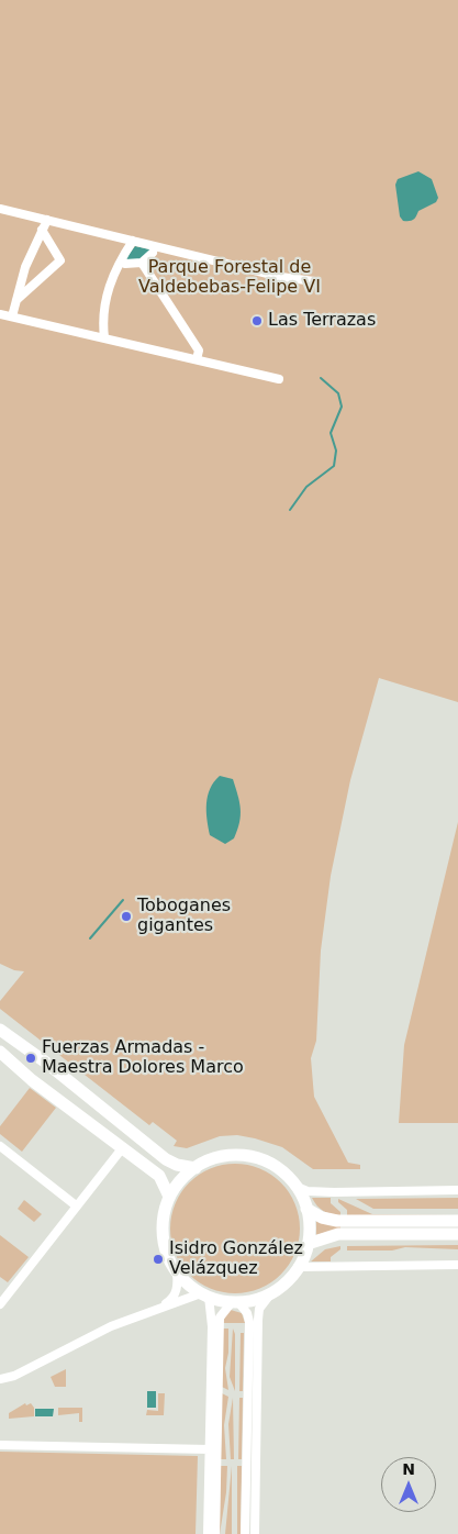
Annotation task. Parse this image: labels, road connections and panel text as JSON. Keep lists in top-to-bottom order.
{
  "parks": ["Parque Forestal de Valdebebas-Felipe VI"],
  "places": [
    "Las Terrazas",
    "Toboganes gigantes",
    "Fuerzas Armadas - Maestra Dolores Marco",
    "Isidro González Velázquez"
  ],
  "north": "top"
}
